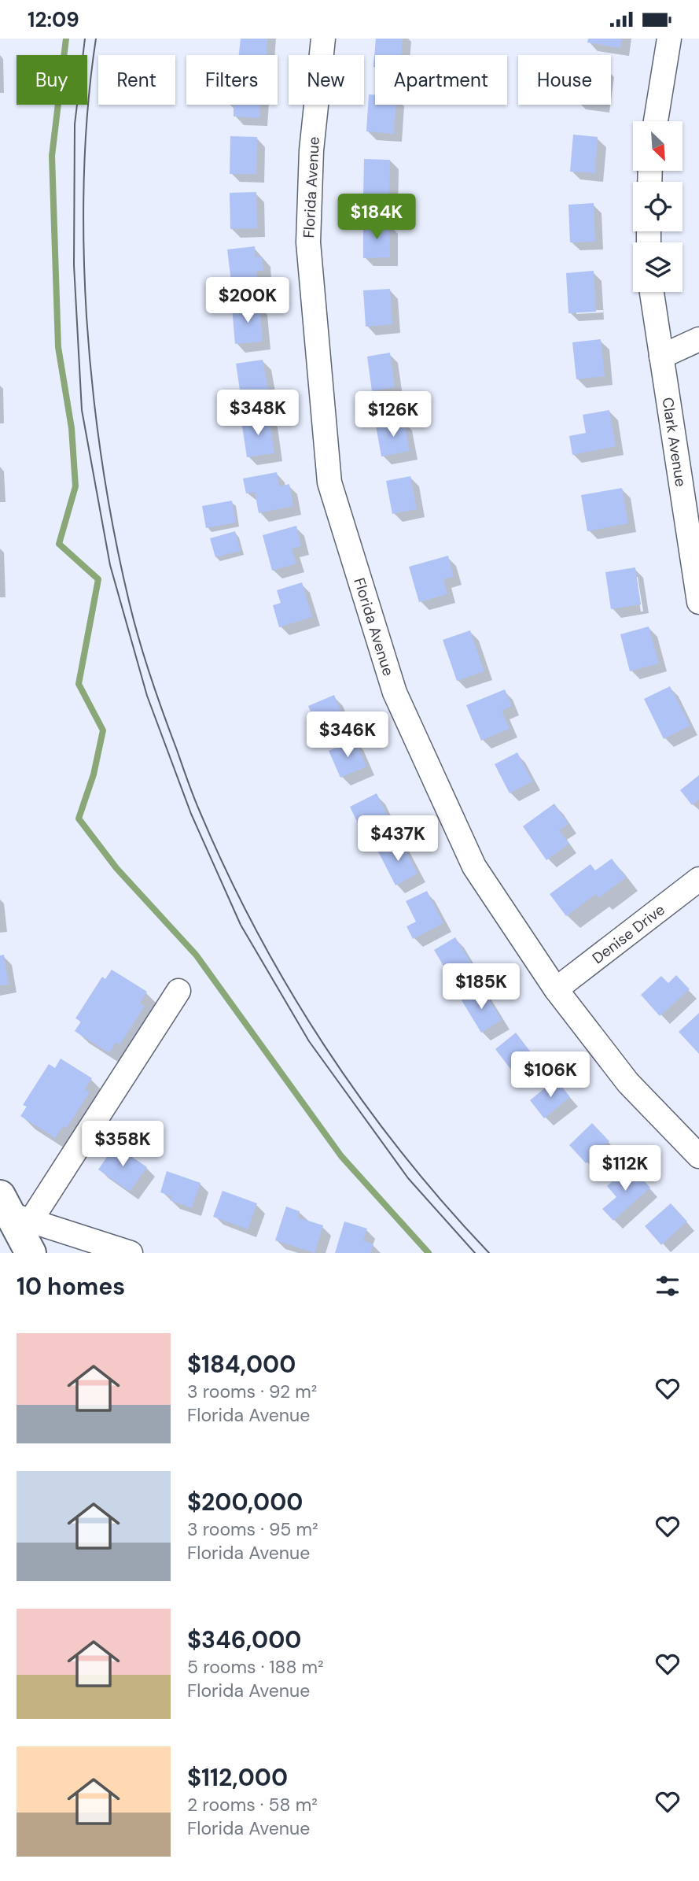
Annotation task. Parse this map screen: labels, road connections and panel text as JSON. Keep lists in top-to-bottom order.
{
  "streets": {
    "street": ["Florida Avenue", "Clark Avenue", "Denise Drive"]
  },
  "crossings": [
    ["Florida Avenue", "Denise Drive"]
  ],
  "north": "bottom right",
  "page": {
    "status": "12:09",
    "chip": [
      "Buy",
      "Rent",
      "Filters",
      "New",
      "Apartment",
      "House"
    ],
    "price": [
      "$184K",
      "$200K",
      "$348K",
      "$126K",
      "$346K",
      "$437K",
      "$185K",
      "$106K",
      "$358K",
      "$112K"
    ],
    "heading": "10 homes",
    "list": [
      {
        "name": "$184,000",
        "note": "3 rooms · 92 m² · Florida Avenue"
      },
      {
        "name": "$200,000",
        "note": "3 rooms · 95 m² · Florida Avenue"
      },
      {
        "name": "$346,000",
        "note": "5 rooms · 188 m² · Florida Avenue"
      },
      {
        "name": "$112,000",
        "note": "2 rooms · 58 m² · Florida Avenue"
      }
    ]
  }
}
